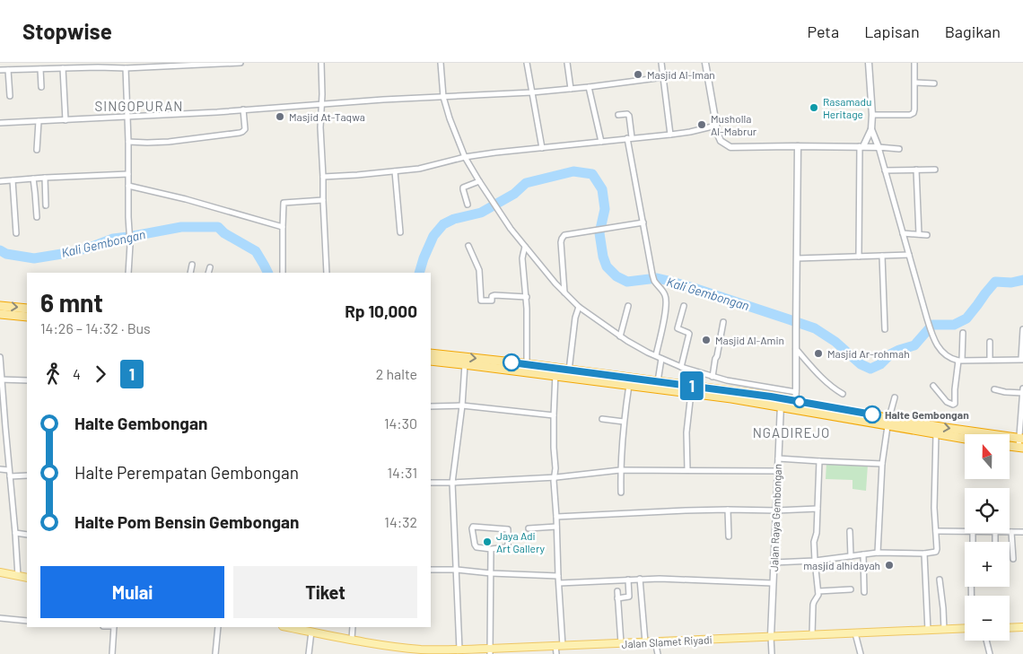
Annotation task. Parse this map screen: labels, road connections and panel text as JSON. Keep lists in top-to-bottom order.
{
  "streets": {
    "main road": ["Jalan Slamet Riyadi"],
    "street": ["Jalan Raya Gembongan"]
  },
  "crossings": [
    ["Jalan Raya Gembongan", "Jalan Slamet Riyadi"]
  ],
  "districts": ["SINGOPURAN", "NGADIREJO"],
  "water": ["Kali Gembongan"],
  "places": [
    "Masjid Al-Iman",
    "Rasamadu Heritage",
    "Masjid At-Taqwa",
    "Musholla Al-Mabrur",
    "Masjid Al-Amin",
    "Masjid Ar-rohmah",
    "Halte Gembongan",
    "Jaya Adi Art Gallery",
    "masjid alhidayah"
  ],
  "lines": ["bus line 1"],
  "north": "top",
  "page": {
    "header": "Stopwise",
    "nav": ["Peta", "Lapisan", "Bagikan"],
    "on_map": "1",
    "heading": ["6 mnt", "14:26 – 14:32 · Bus", "Rp 10,000"],
    "legs": ["4", "1", "2 halte"],
    "list": [
      {
        "name": "Halte Gembongan",
        "value": "14:30"
      },
      {
        "name": "Halte Perempatan Gembongan",
        "value": "14:31"
      },
      {
        "name": "Halte Pom Bensin Gembongan",
        "value": "14:32"
      }
    ],
    "map_buttons": ["+", "−"],
    "buttons": ["Mulai", "Tiket"]
  }
}
